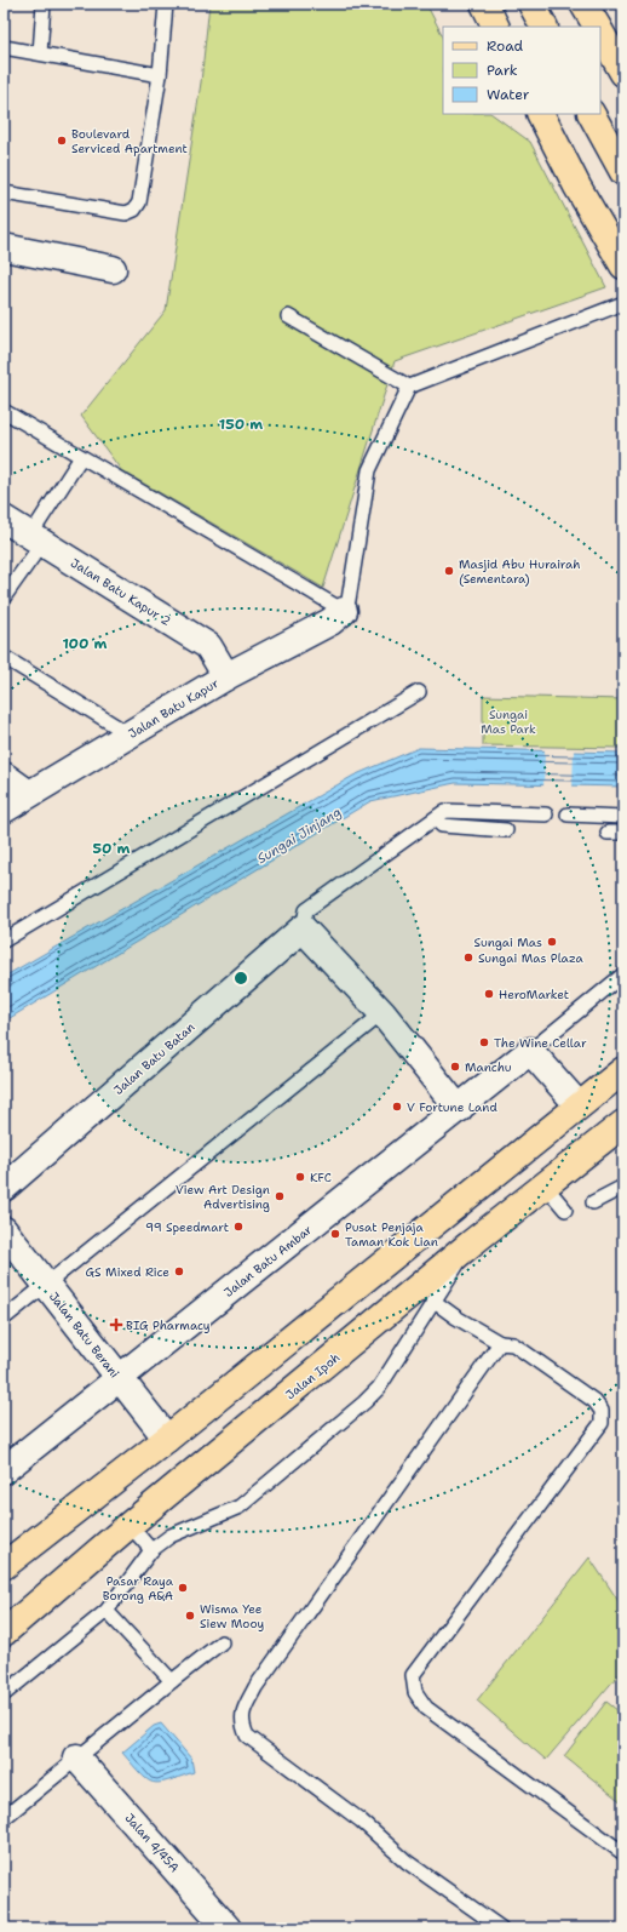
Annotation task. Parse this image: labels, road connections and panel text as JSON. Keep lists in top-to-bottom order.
{
  "streets": {
    "main road": ["Jalan Ipoh"],
    "street": [
      "Jalan Batu Kapur 2",
      "Jalan Batu Kapur",
      "Jalan Batu Batan",
      "Jalan Batu Ambar",
      "Jalan Batu Berani",
      "Jalan 4/45A"
    ]
  },
  "crossings": [
    ["Jalan Batu Kapur 2", "Jalan Batu Kapur"],
    ["Jalan Batu Ambar", "Jalan Batu Berani"]
  ],
  "water": ["Sungai Jinjang"],
  "parks": ["Sungai Mas Park"],
  "places": {
    "other": [
      "Boulevard Serviced Apartment",
      "Masjid Abu Hurairah (Sementara)",
      "Sungai Mas",
      "Sungai Mas Plaza",
      "HeroMarket",
      "The Wine Cellar",
      "Manchu",
      "V Fortune Land",
      "KFC",
      "View Art Design Advertising",
      "99 Speedmart",
      "Pusat Penjaja Taman Kok Lian",
      "GS Mixed Rice",
      "Pasar Raya Borong A&A",
      "Wisma Yee Siew Mooy"
    ],
    "health": ["BIG Pharmacy"]
  },
  "legend": ["Road", "Park", "Water"],
  "rings": ["150 m", "100 m", "50 m"]
}
